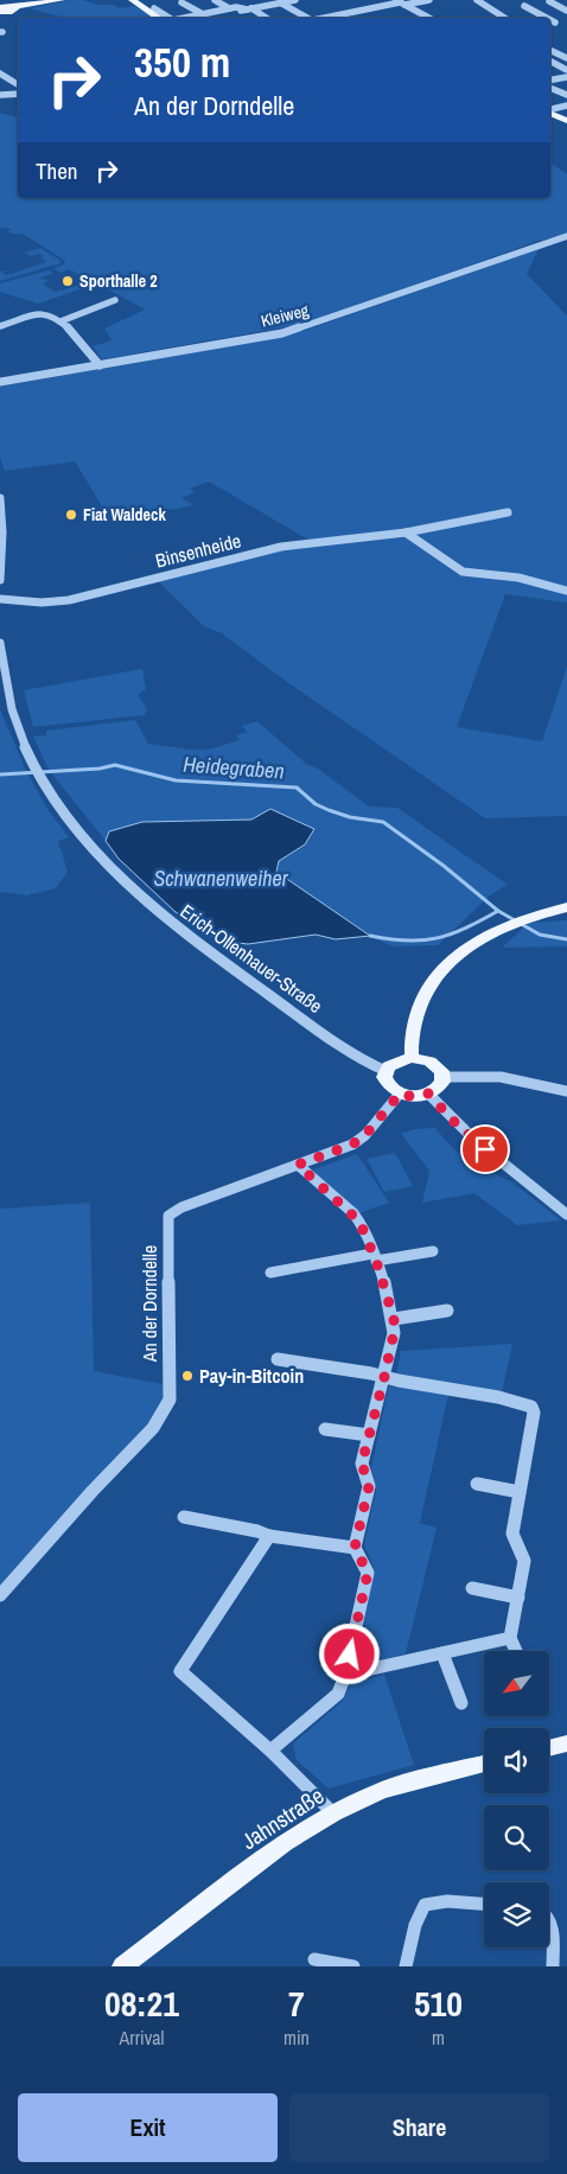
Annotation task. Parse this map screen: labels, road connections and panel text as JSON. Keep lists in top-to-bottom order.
{
  "streets": {
    "main road": ["Jahnstraße"],
    "street": [
      "Kleiweg",
      "Binsenheide",
      "Erich-Ollenhauer-Straße",
      "An der Dorndelle"
    ]
  },
  "crossings": [
    ["Erich-Ollenhauer-Straße", "An der Dorndelle"]
  ],
  "water": ["Heidegraben", "Schwanenweiher"],
  "places": ["Sporthalle 2", "Fiat Waldeck", "Pay-in-Bitcoin"],
  "north": "bottom left",
  "page": {
    "turn": ["350 m", "An der Dorndelle"],
    "then": "Then",
    "eta": [
      "08:21",
      "Arrival",
      "7",
      "min",
      "510",
      "m"
    ],
    "buttons": ["Exit", "Share"]
  }
}
